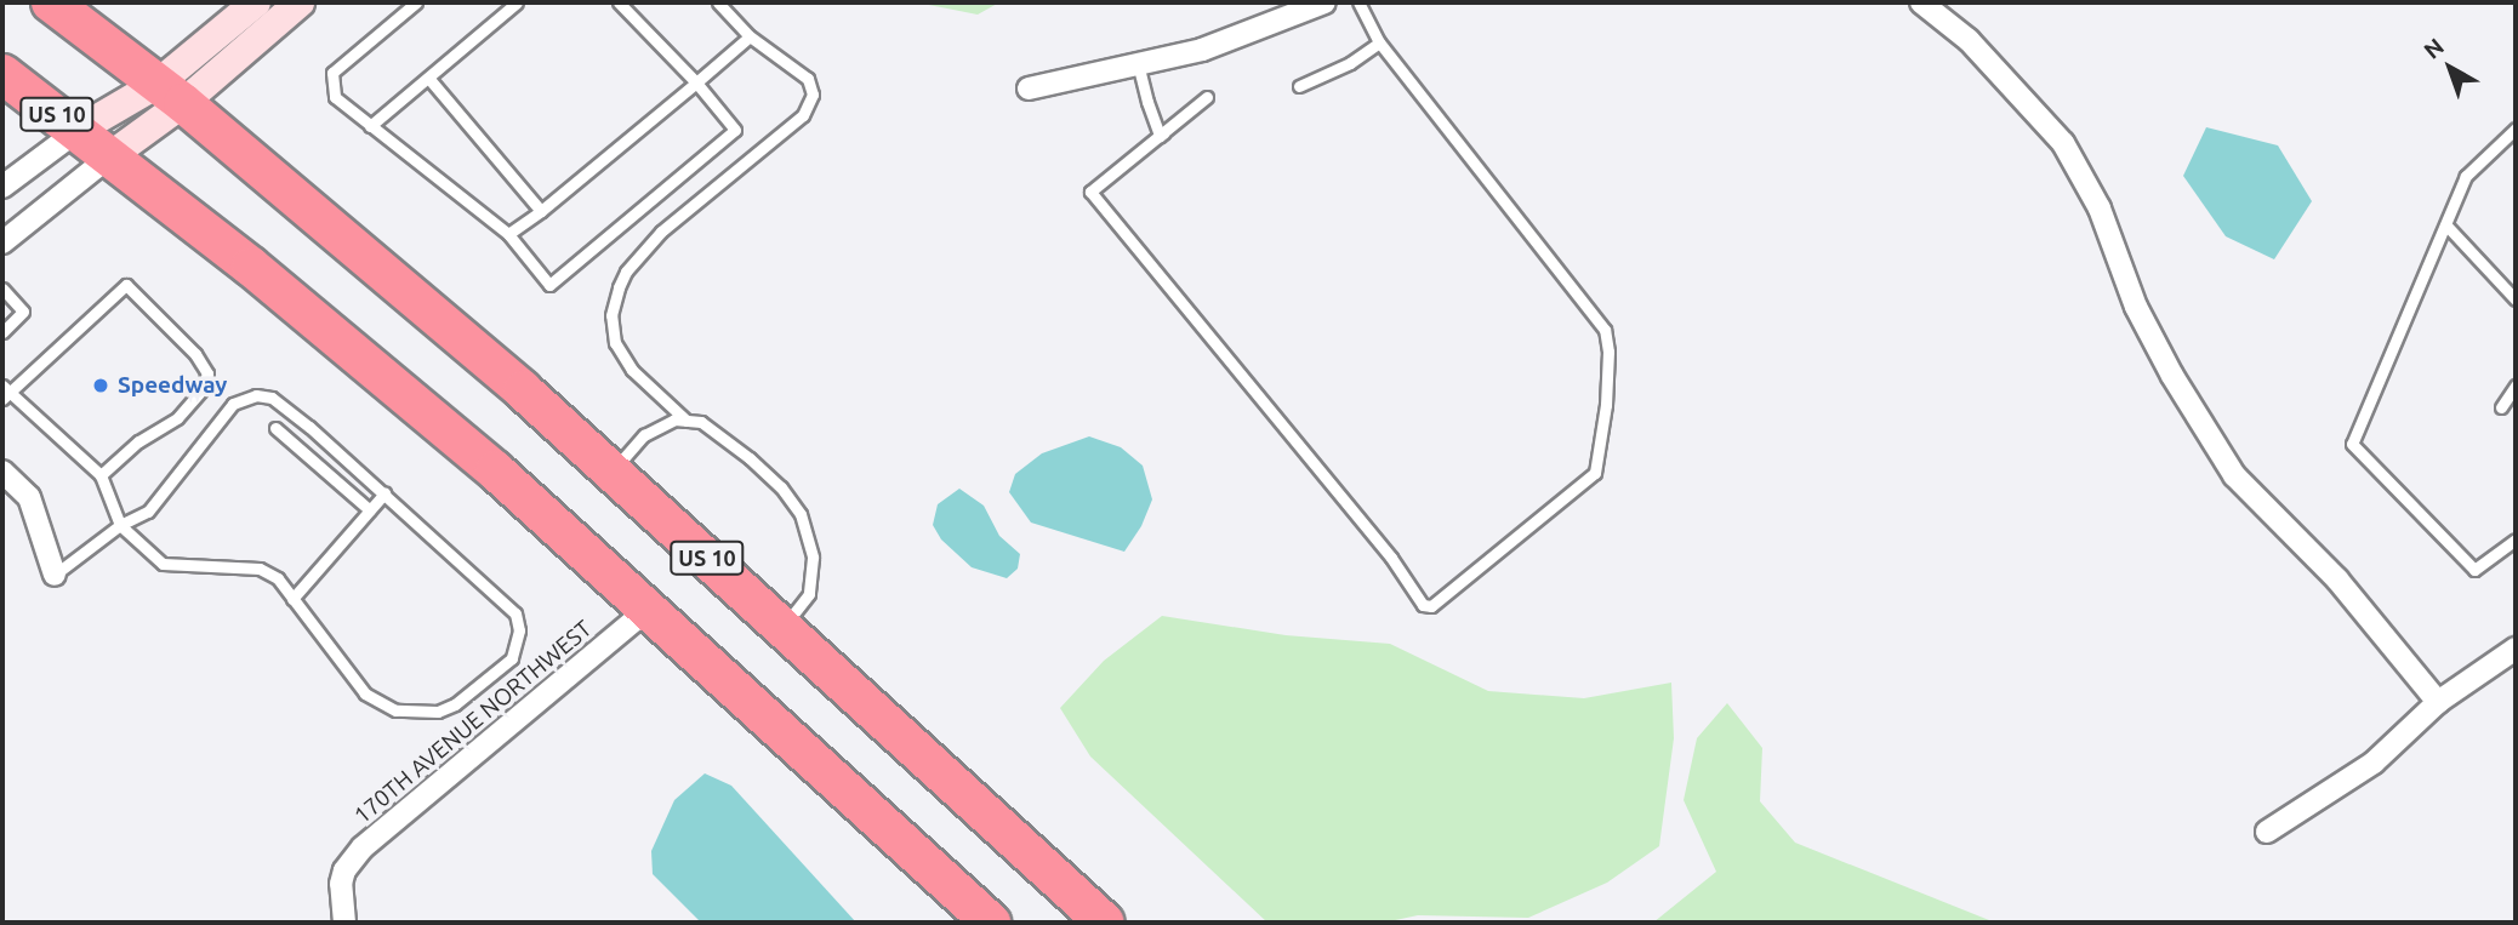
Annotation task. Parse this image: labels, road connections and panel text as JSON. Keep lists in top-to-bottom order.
{
  "streets": {
    "highway": ["US 10"],
    "street": ["170TH AVENUE NORTHWEST"]
  },
  "crossings": [
    ["US 10", "170TH AVENUE NORTHWEST"]
  ],
  "places": ["Speedway"],
  "north": "top left"
}
